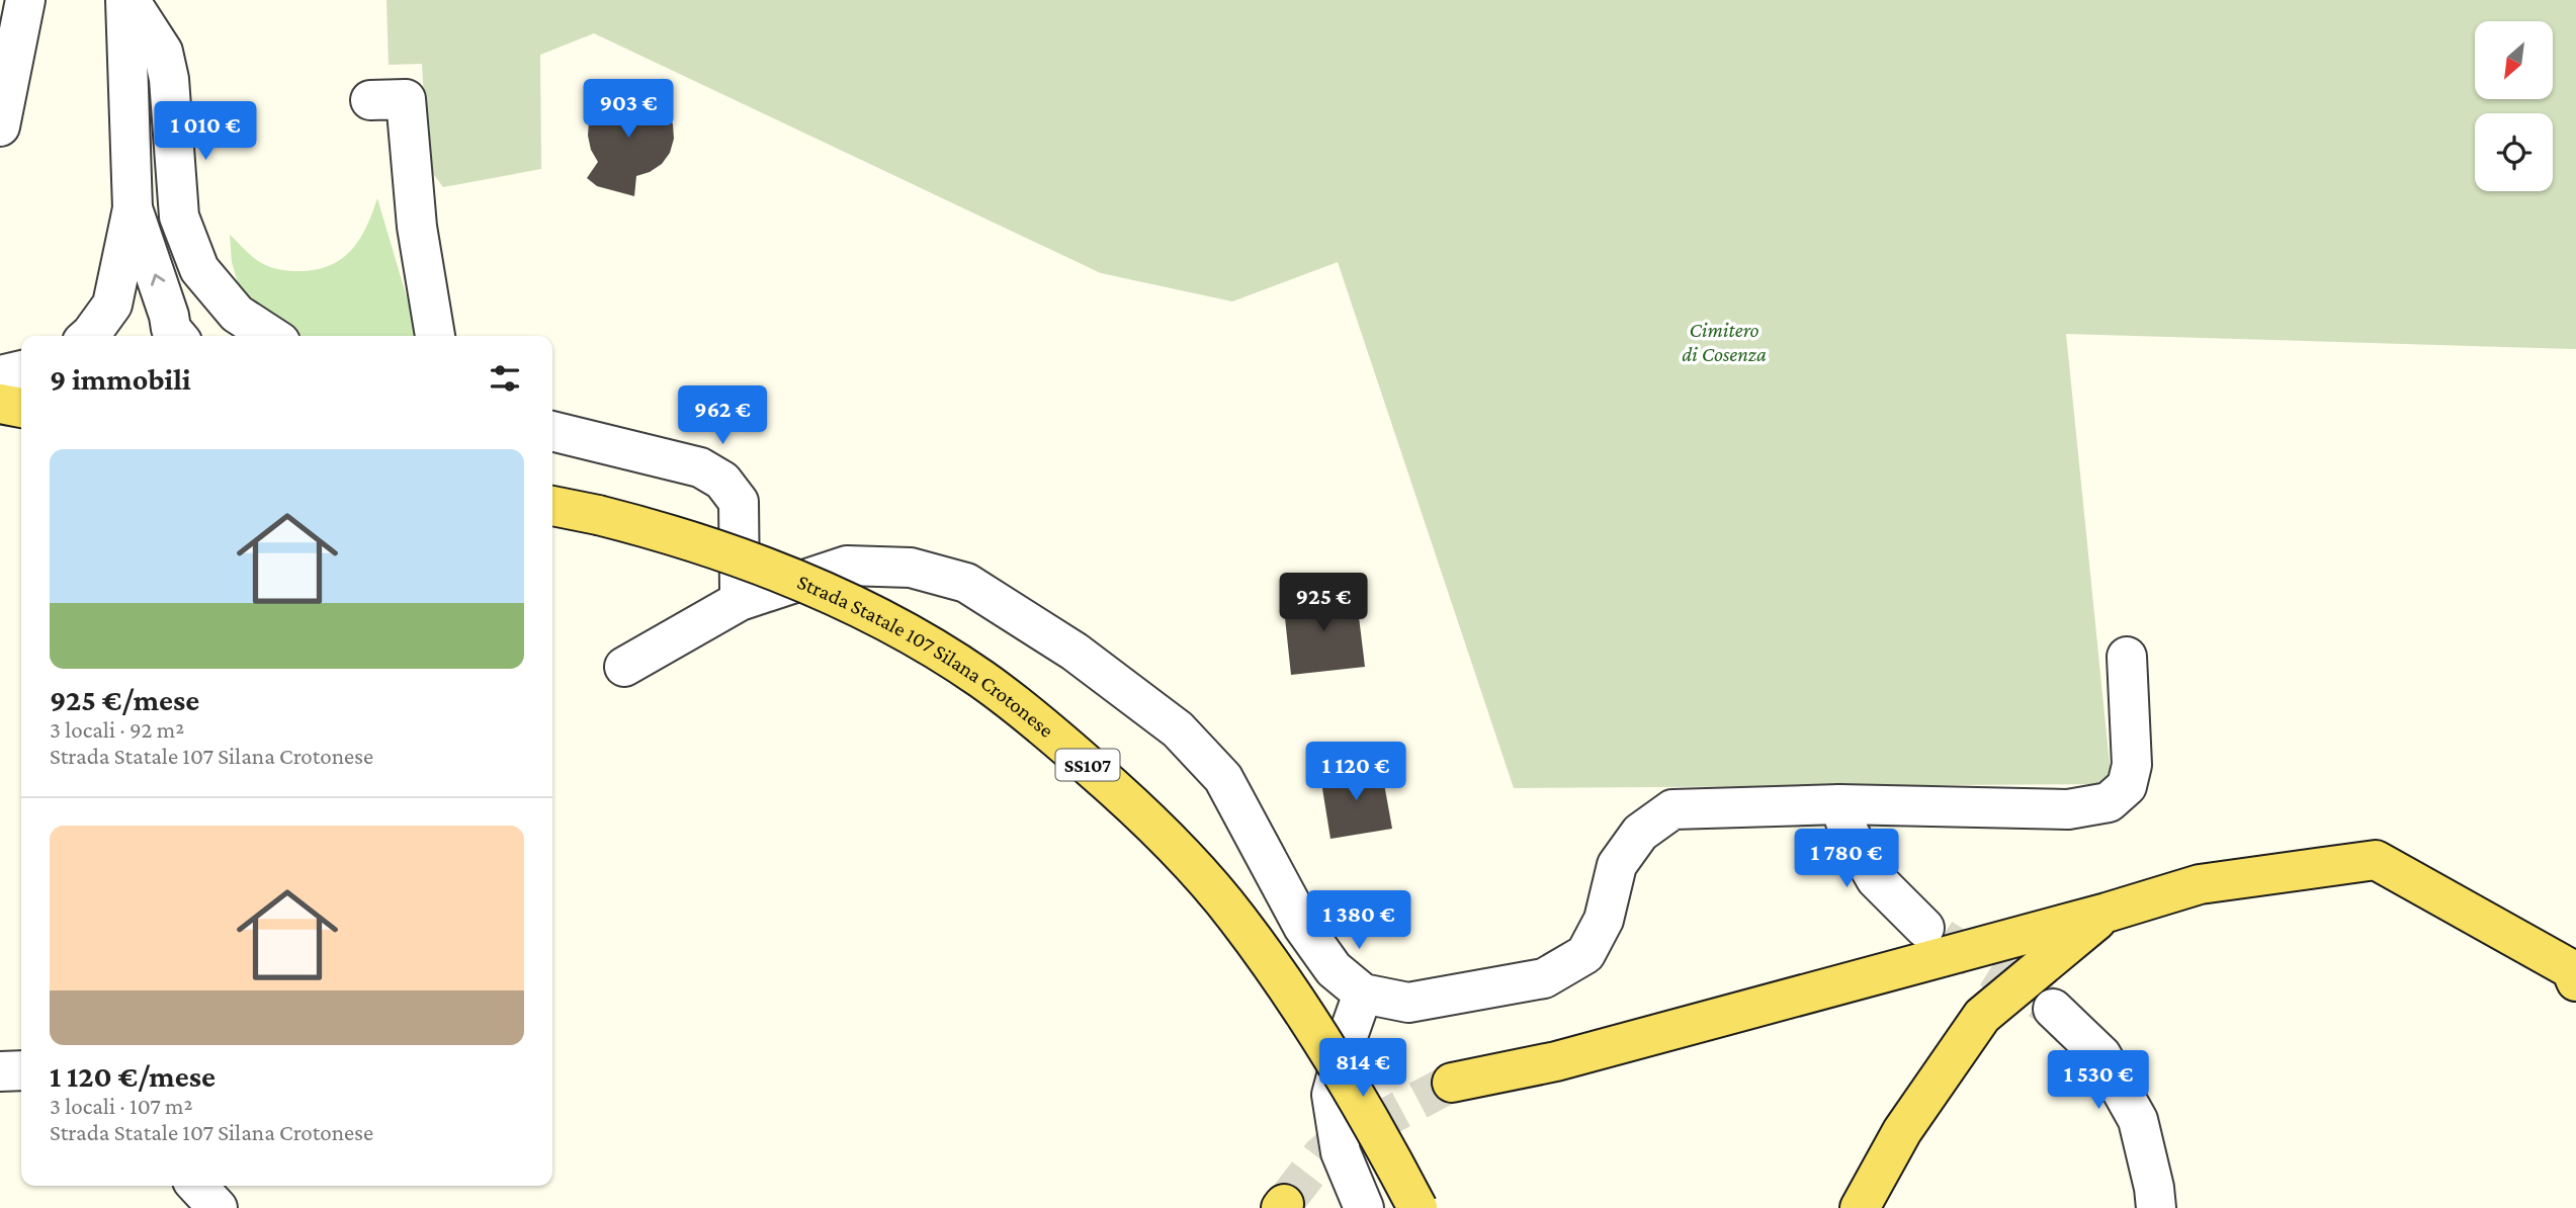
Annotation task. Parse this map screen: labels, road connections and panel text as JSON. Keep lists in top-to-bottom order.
{
  "streets": {
    "main road": ["Strada Statale 107 Silana Crotonese", "SS107"]
  },
  "parks": ["Cimitero di Cosenza"],
  "north": "bottom left",
  "page": {
    "price": [
      "903 €",
      "1 010 €",
      "962 €",
      "925 €",
      "1 120 €",
      "1 780 €",
      "1 380 €",
      "814 €",
      "1 530 €"
    ],
    "heading": "9 immobili",
    "list": [
      {
        "name": "925 €/mese",
        "note": "3 locali · 92 m² · Strada Statale 107 Silana Crotonese"
      },
      {
        "name": "1 120 €/mese",
        "note": "3 locali · 107 m² · Strada Statale 107 Silana Crotonese"
      }
    ]
  }
}
